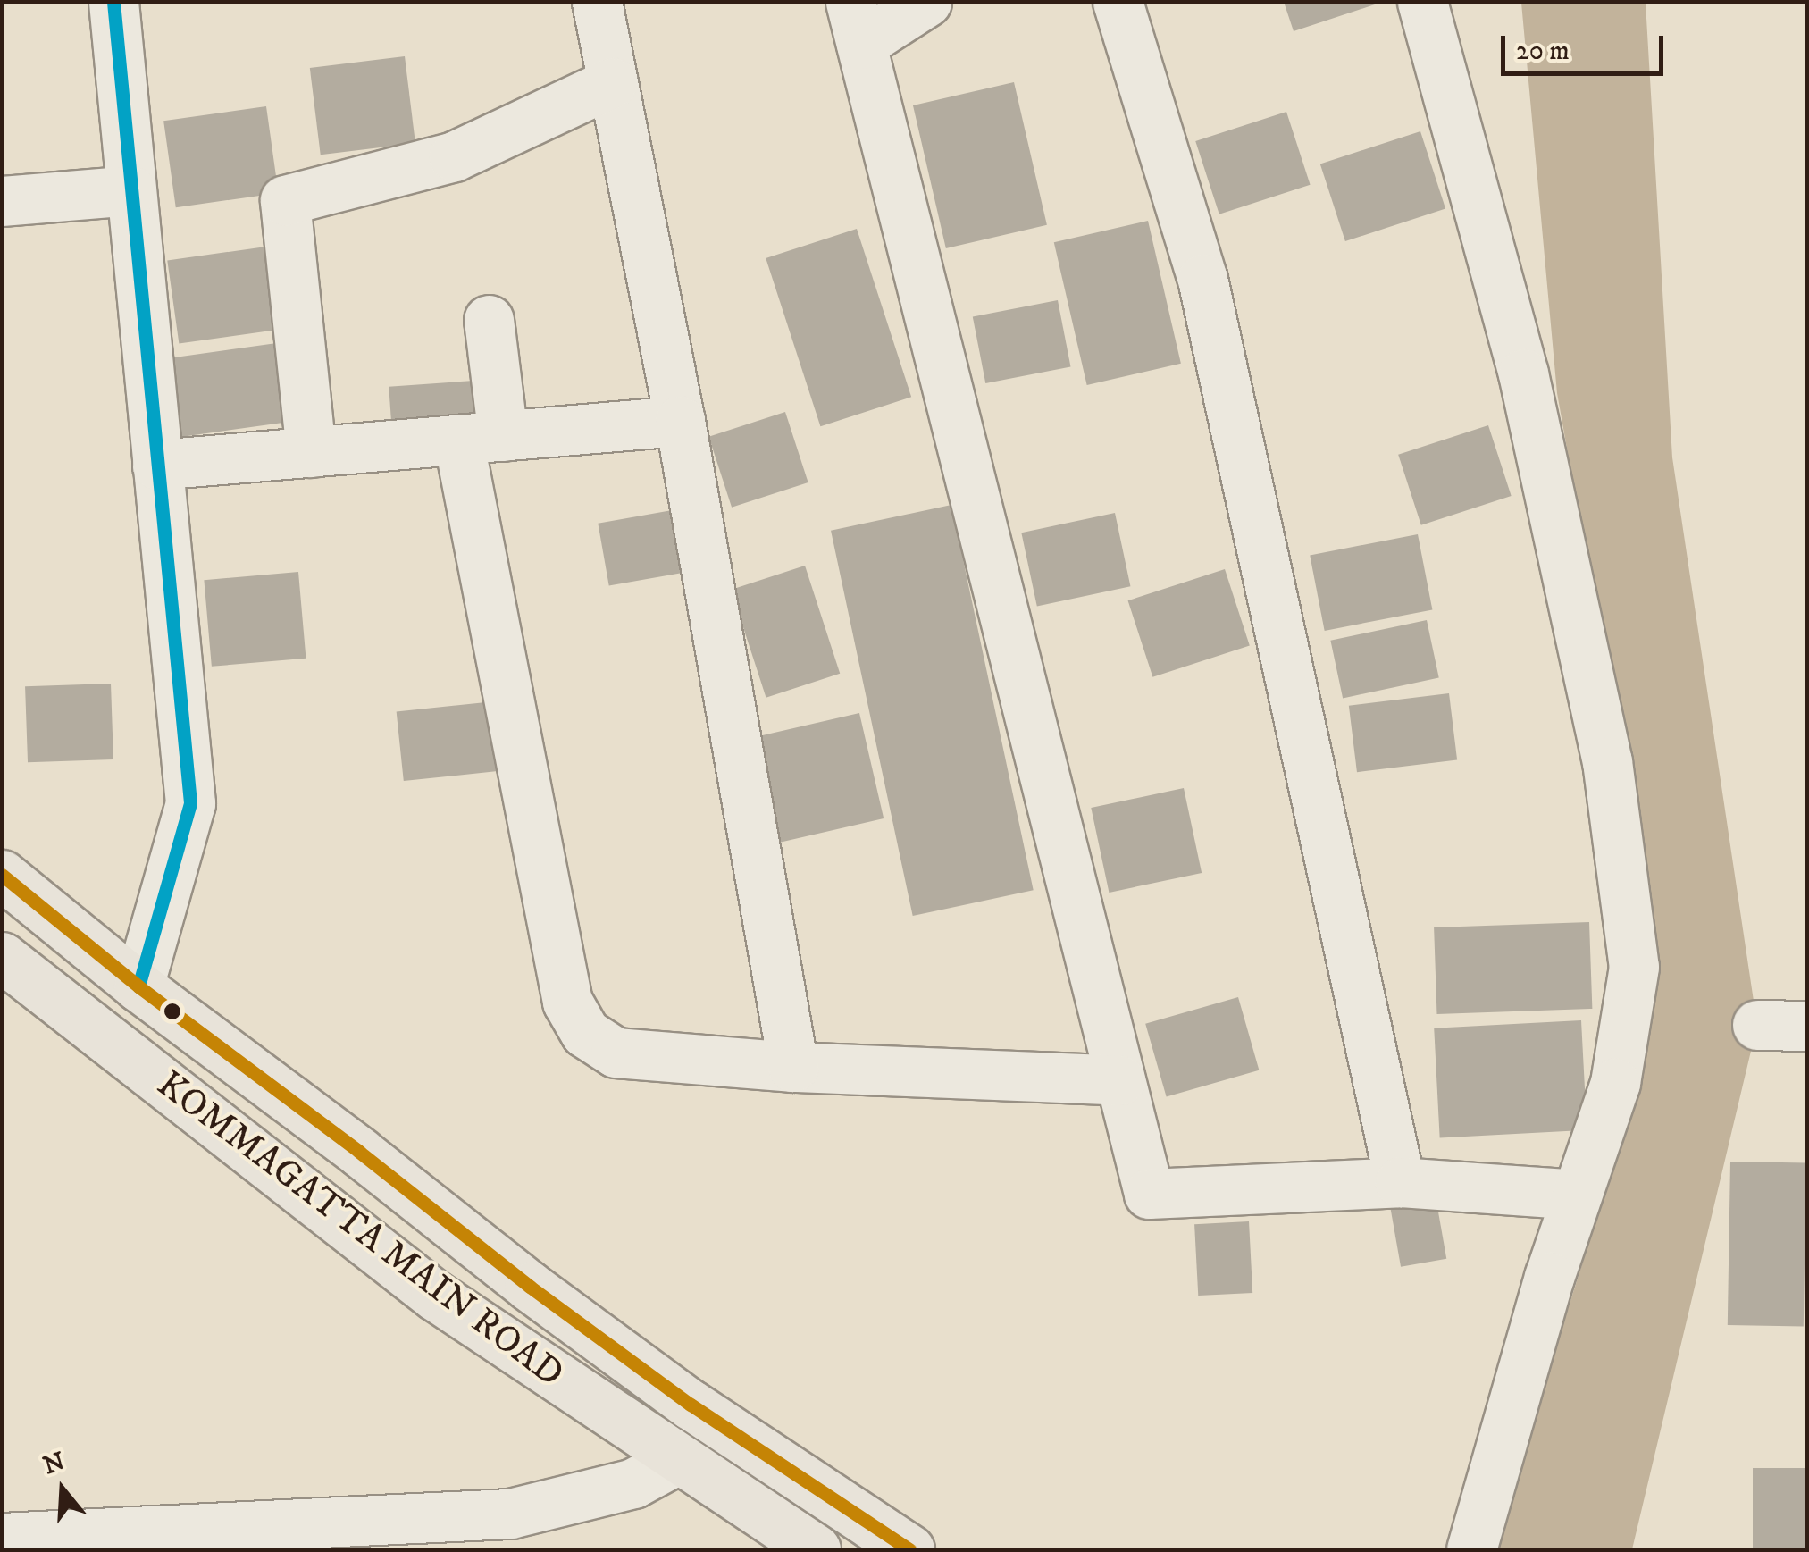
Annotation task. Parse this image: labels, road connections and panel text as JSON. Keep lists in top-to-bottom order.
{
  "streets": {
    "main road": ["KOMMAGATTA MAIN ROAD"]
  },
  "scale_bar": "20 m",
  "north": "top"
}
